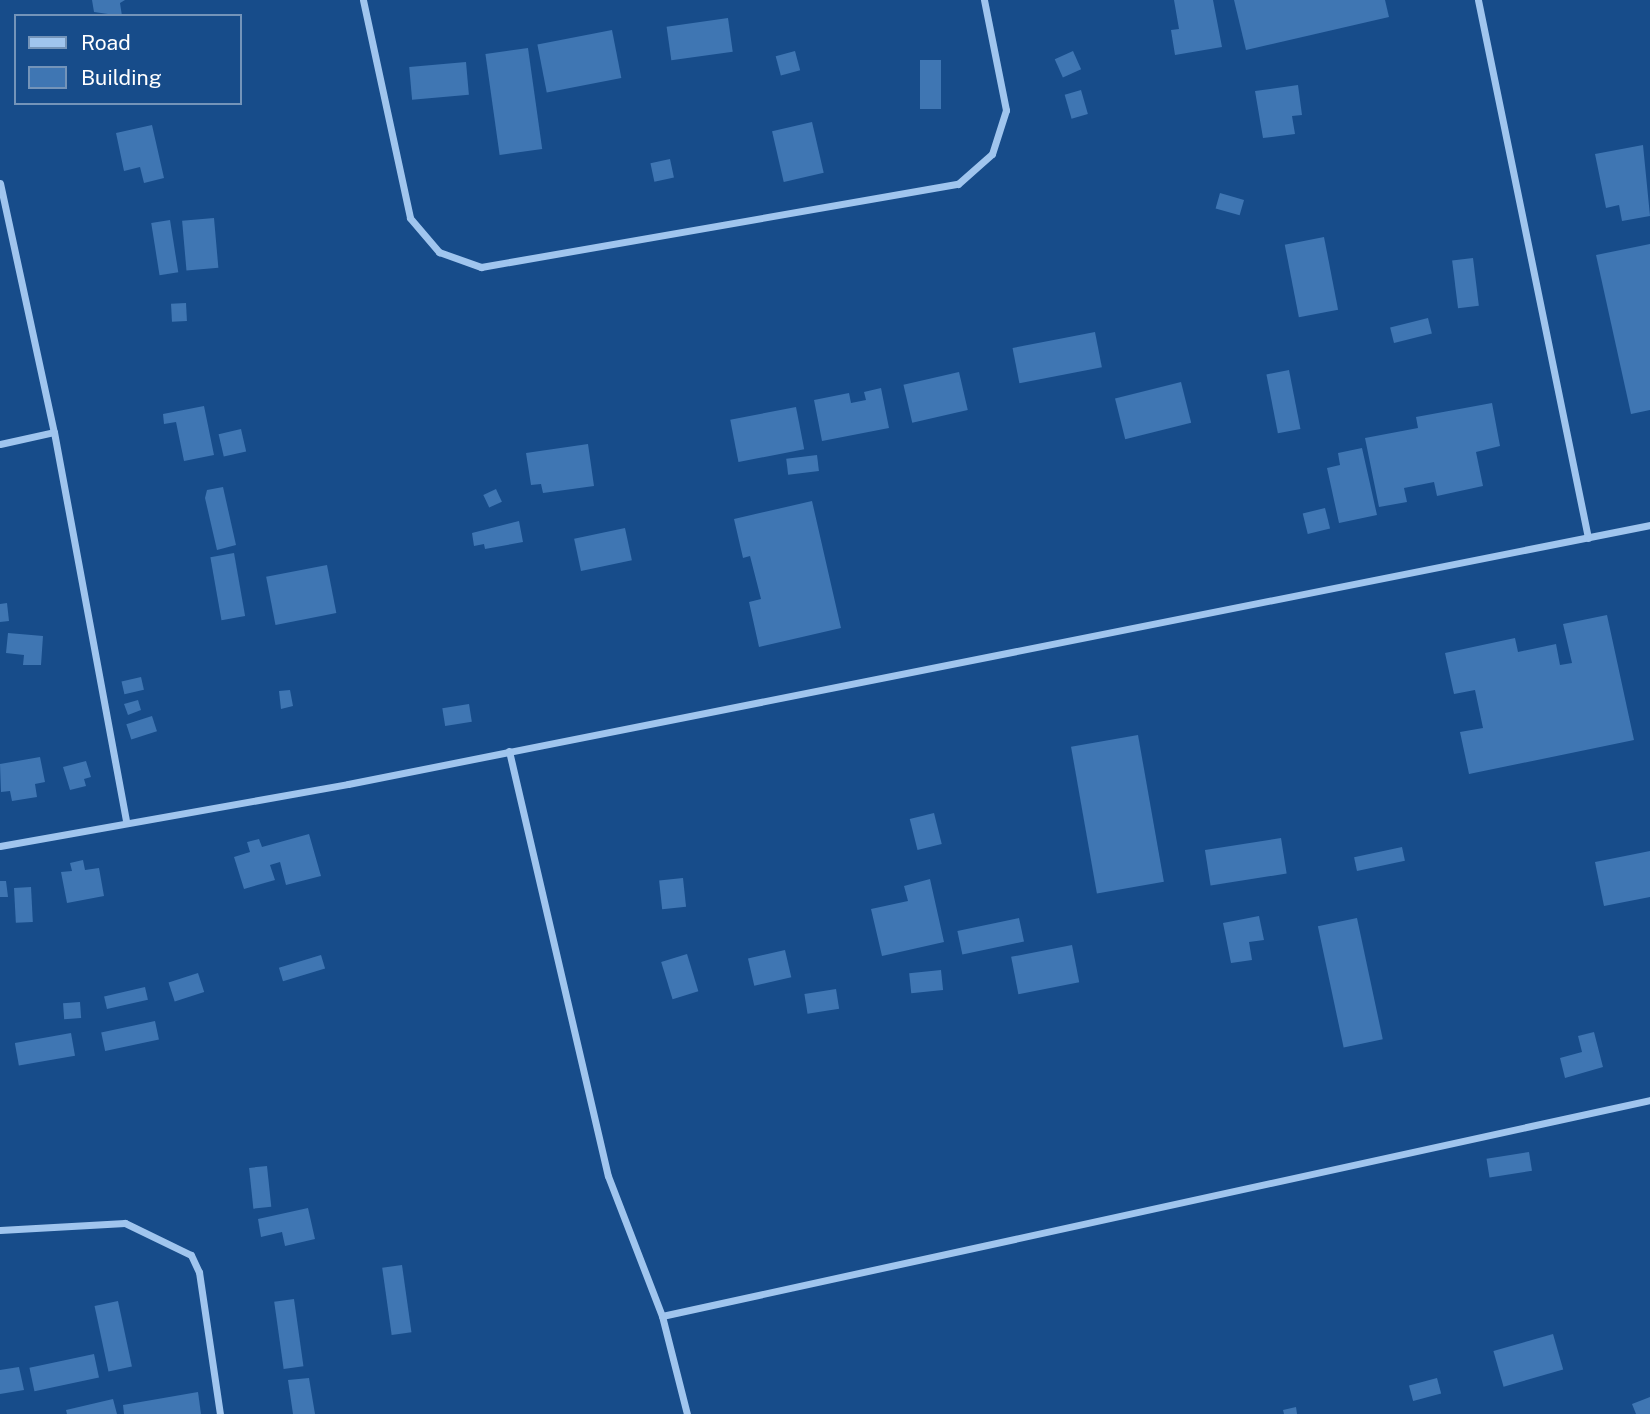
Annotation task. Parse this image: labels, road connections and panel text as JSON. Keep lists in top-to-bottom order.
{
  "legend": ["Road", "Building"]
}
